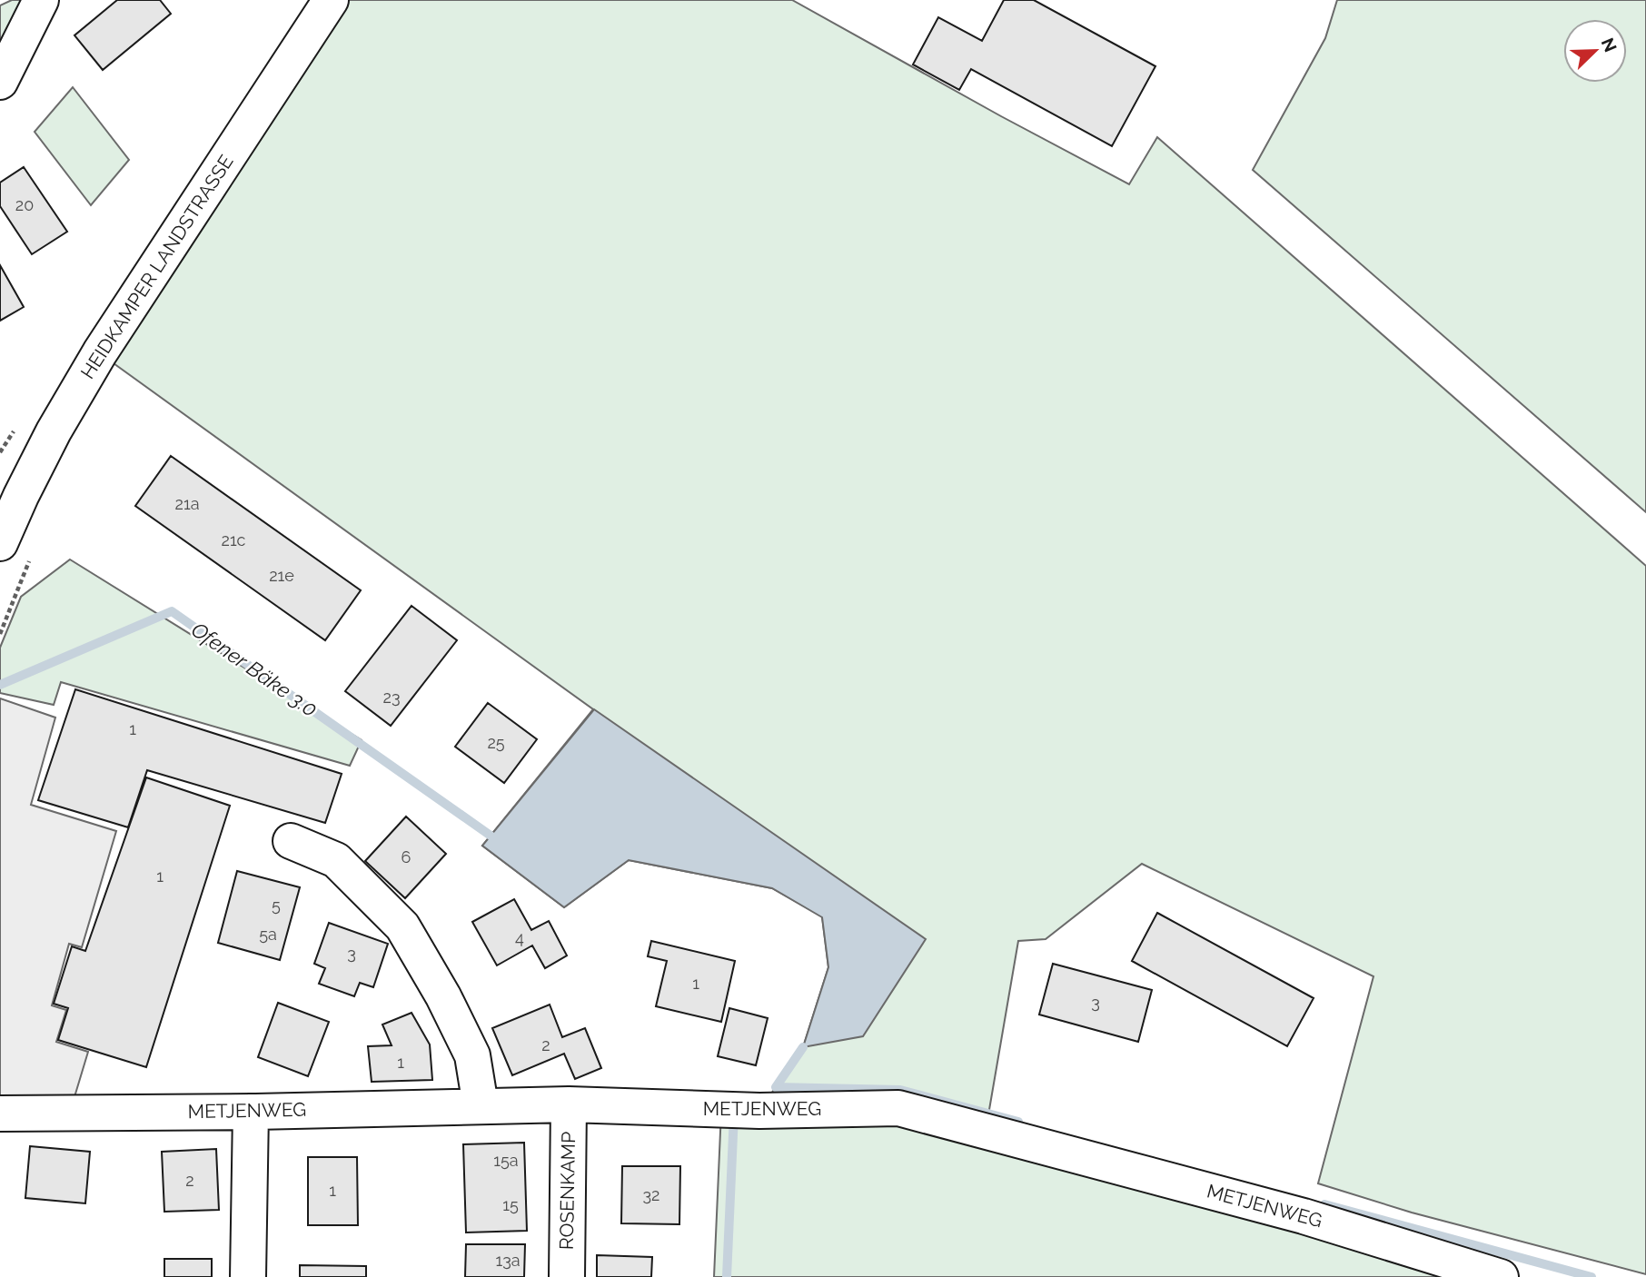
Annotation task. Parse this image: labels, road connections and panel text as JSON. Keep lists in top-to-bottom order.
{
  "streets": {
    "street": ["HEIDKAMPER LANDSTRASSE", "METJENWEG", "ROSENKAMP"]
  },
  "crossings": [
    ["METJENWEG", "ROSENKAMP"]
  ],
  "water": ["Ofener Bäke 3.0"],
  "house_numbers": [
    "20",
    "21a",
    "21c",
    "21e",
    "23",
    "1",
    "25",
    "6",
    "1",
    "5",
    "5a",
    "4",
    "3",
    "1",
    "3",
    "2",
    "1",
    "15a",
    "2",
    "1",
    "32",
    "15",
    "13a"
  ],
  "north": "top right"
}
